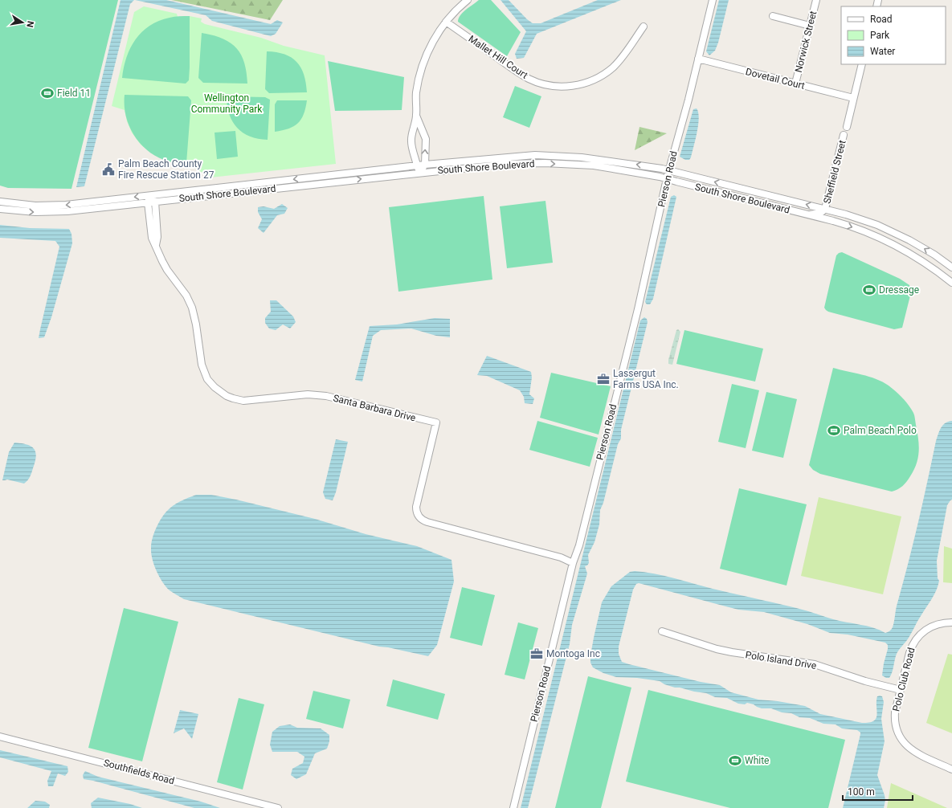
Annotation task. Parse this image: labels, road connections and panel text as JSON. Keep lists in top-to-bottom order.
{
  "streets": {
    "street": [
      "Norwick Street",
      "Mallet Hill Court",
      "Dovetail Court",
      "South Shore Boulevard",
      "Sheffield Street",
      "Pierson Road",
      "Santa Barbara Drive",
      "Polo Island Drive",
      "Polo Club Road",
      "Southfields Road"
    ]
  },
  "crossings": [
    ["Norwick Street", "Dovetail Court"],
    ["Dovetail Court", "Sheffield Street"],
    ["Dovetail Court", "Pierson Road"],
    ["South Shore Boulevard", "Sheffield Street"],
    ["South Shore Boulevard", "Pierson Road"],
    ["South Shore Boulevard", "Santa Barbara Drive"],
    ["Pierson Road", "Santa Barbara Drive"],
    ["Polo Island Drive", "Polo Club Road"]
  ],
  "parks": ["Wellington Community Park"],
  "places": {
    "sports": [
      "Field 11",
      "Dressage",
      "Palm Beach Polo",
      "White"
    ],
    "public building": ["Palm Beach County Fire Rescue Station 27"],
    "office": ["Lassergut Farms USA Inc.", "Montoga Inc"]
  },
  "legend": ["Road", "Park", "Water"],
  "scale_bar": "100 m",
  "north": "right"
}
